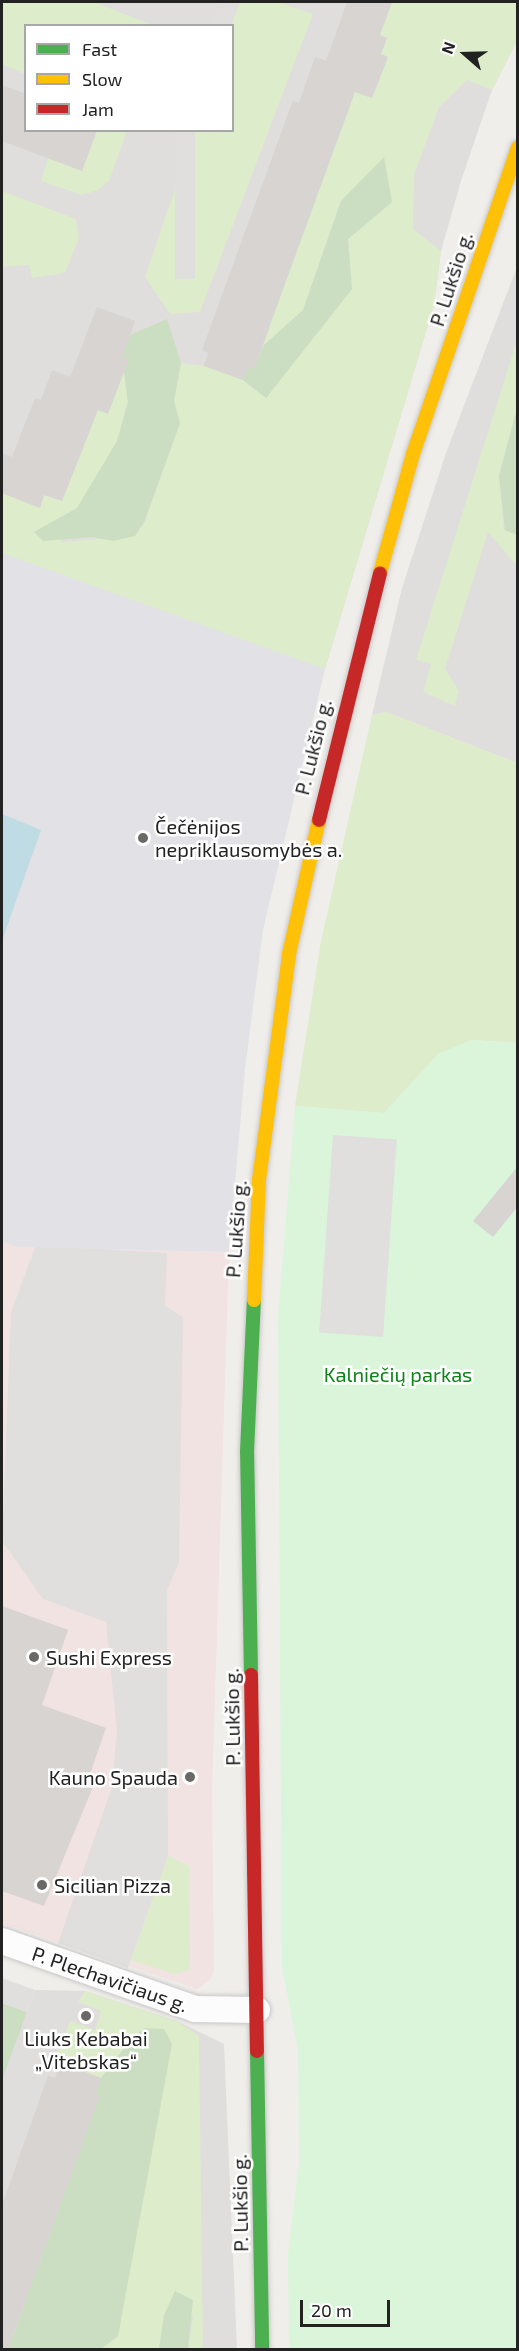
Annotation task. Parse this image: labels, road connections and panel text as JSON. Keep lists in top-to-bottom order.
{
  "streets": {
    "main road": ["P. Lukšio g."],
    "street": ["P. Plechavičiaus g."]
  },
  "crossings": [
    ["P. Lukšio g.", "P. Plechavičiaus g."]
  ],
  "parks": ["Kalniečių parkas"],
  "places": [
    "Čečėnijos nepriklausomybės a.",
    "Sushi Express",
    "Kauno Spauda",
    "Sicilian Pizza",
    "Liuks Kebabai „Vitebskas“"
  ],
  "legend": ["Fast", "Slow", "Jam"],
  "scale_bar": "20 m",
  "north": "left"
}
